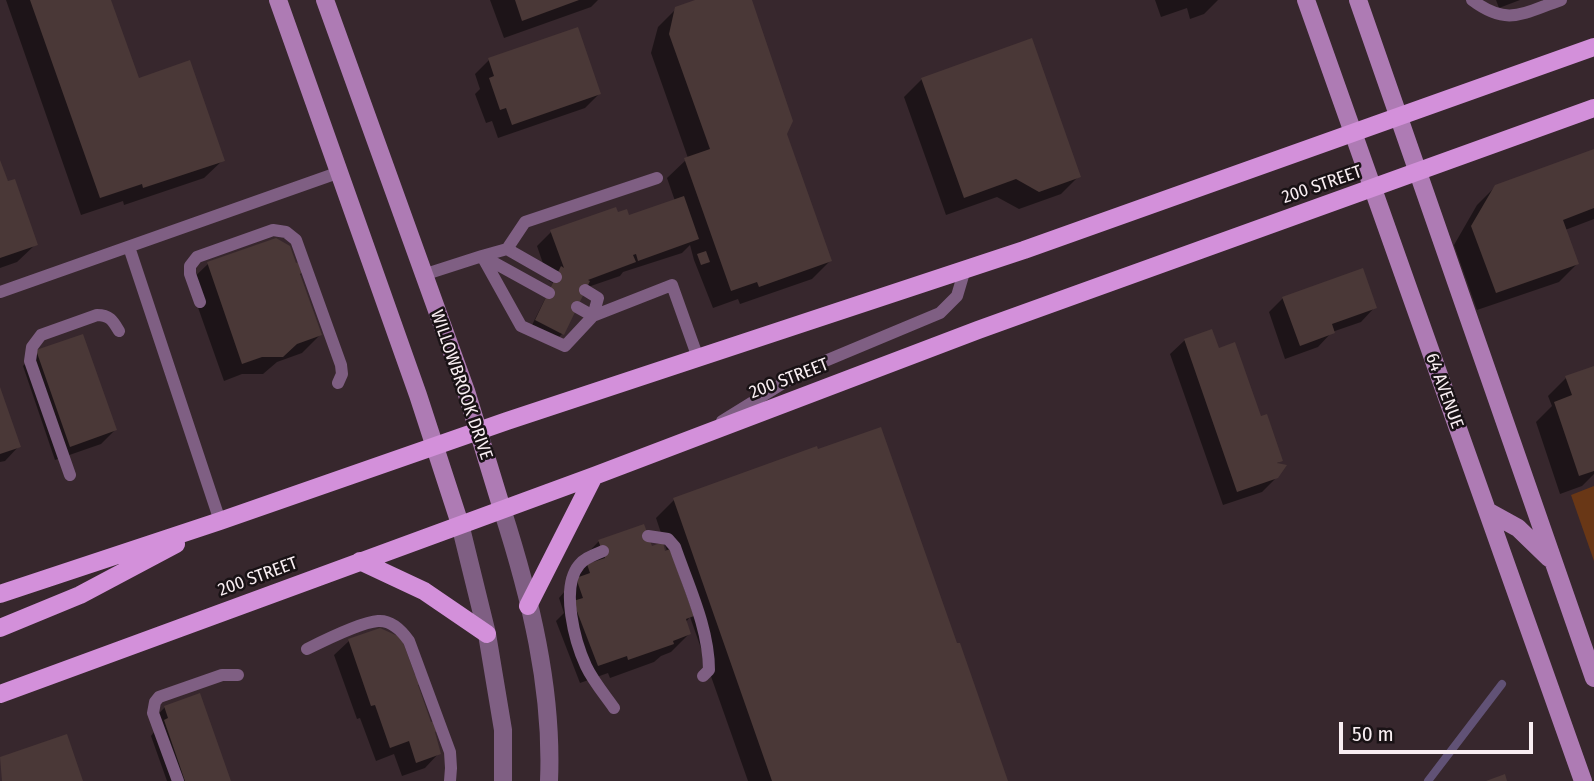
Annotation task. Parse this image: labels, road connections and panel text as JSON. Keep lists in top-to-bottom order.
{
  "streets": {
    "main road": ["200 STREET", "WILLOWBROOK DRIVE", "64 AVENUE"]
  },
  "crossings": [
    ["200 STREET", "WILLOWBROOK DRIVE"],
    ["200 STREET", "64 AVENUE"]
  ],
  "scale_bar": "50 m"
}
